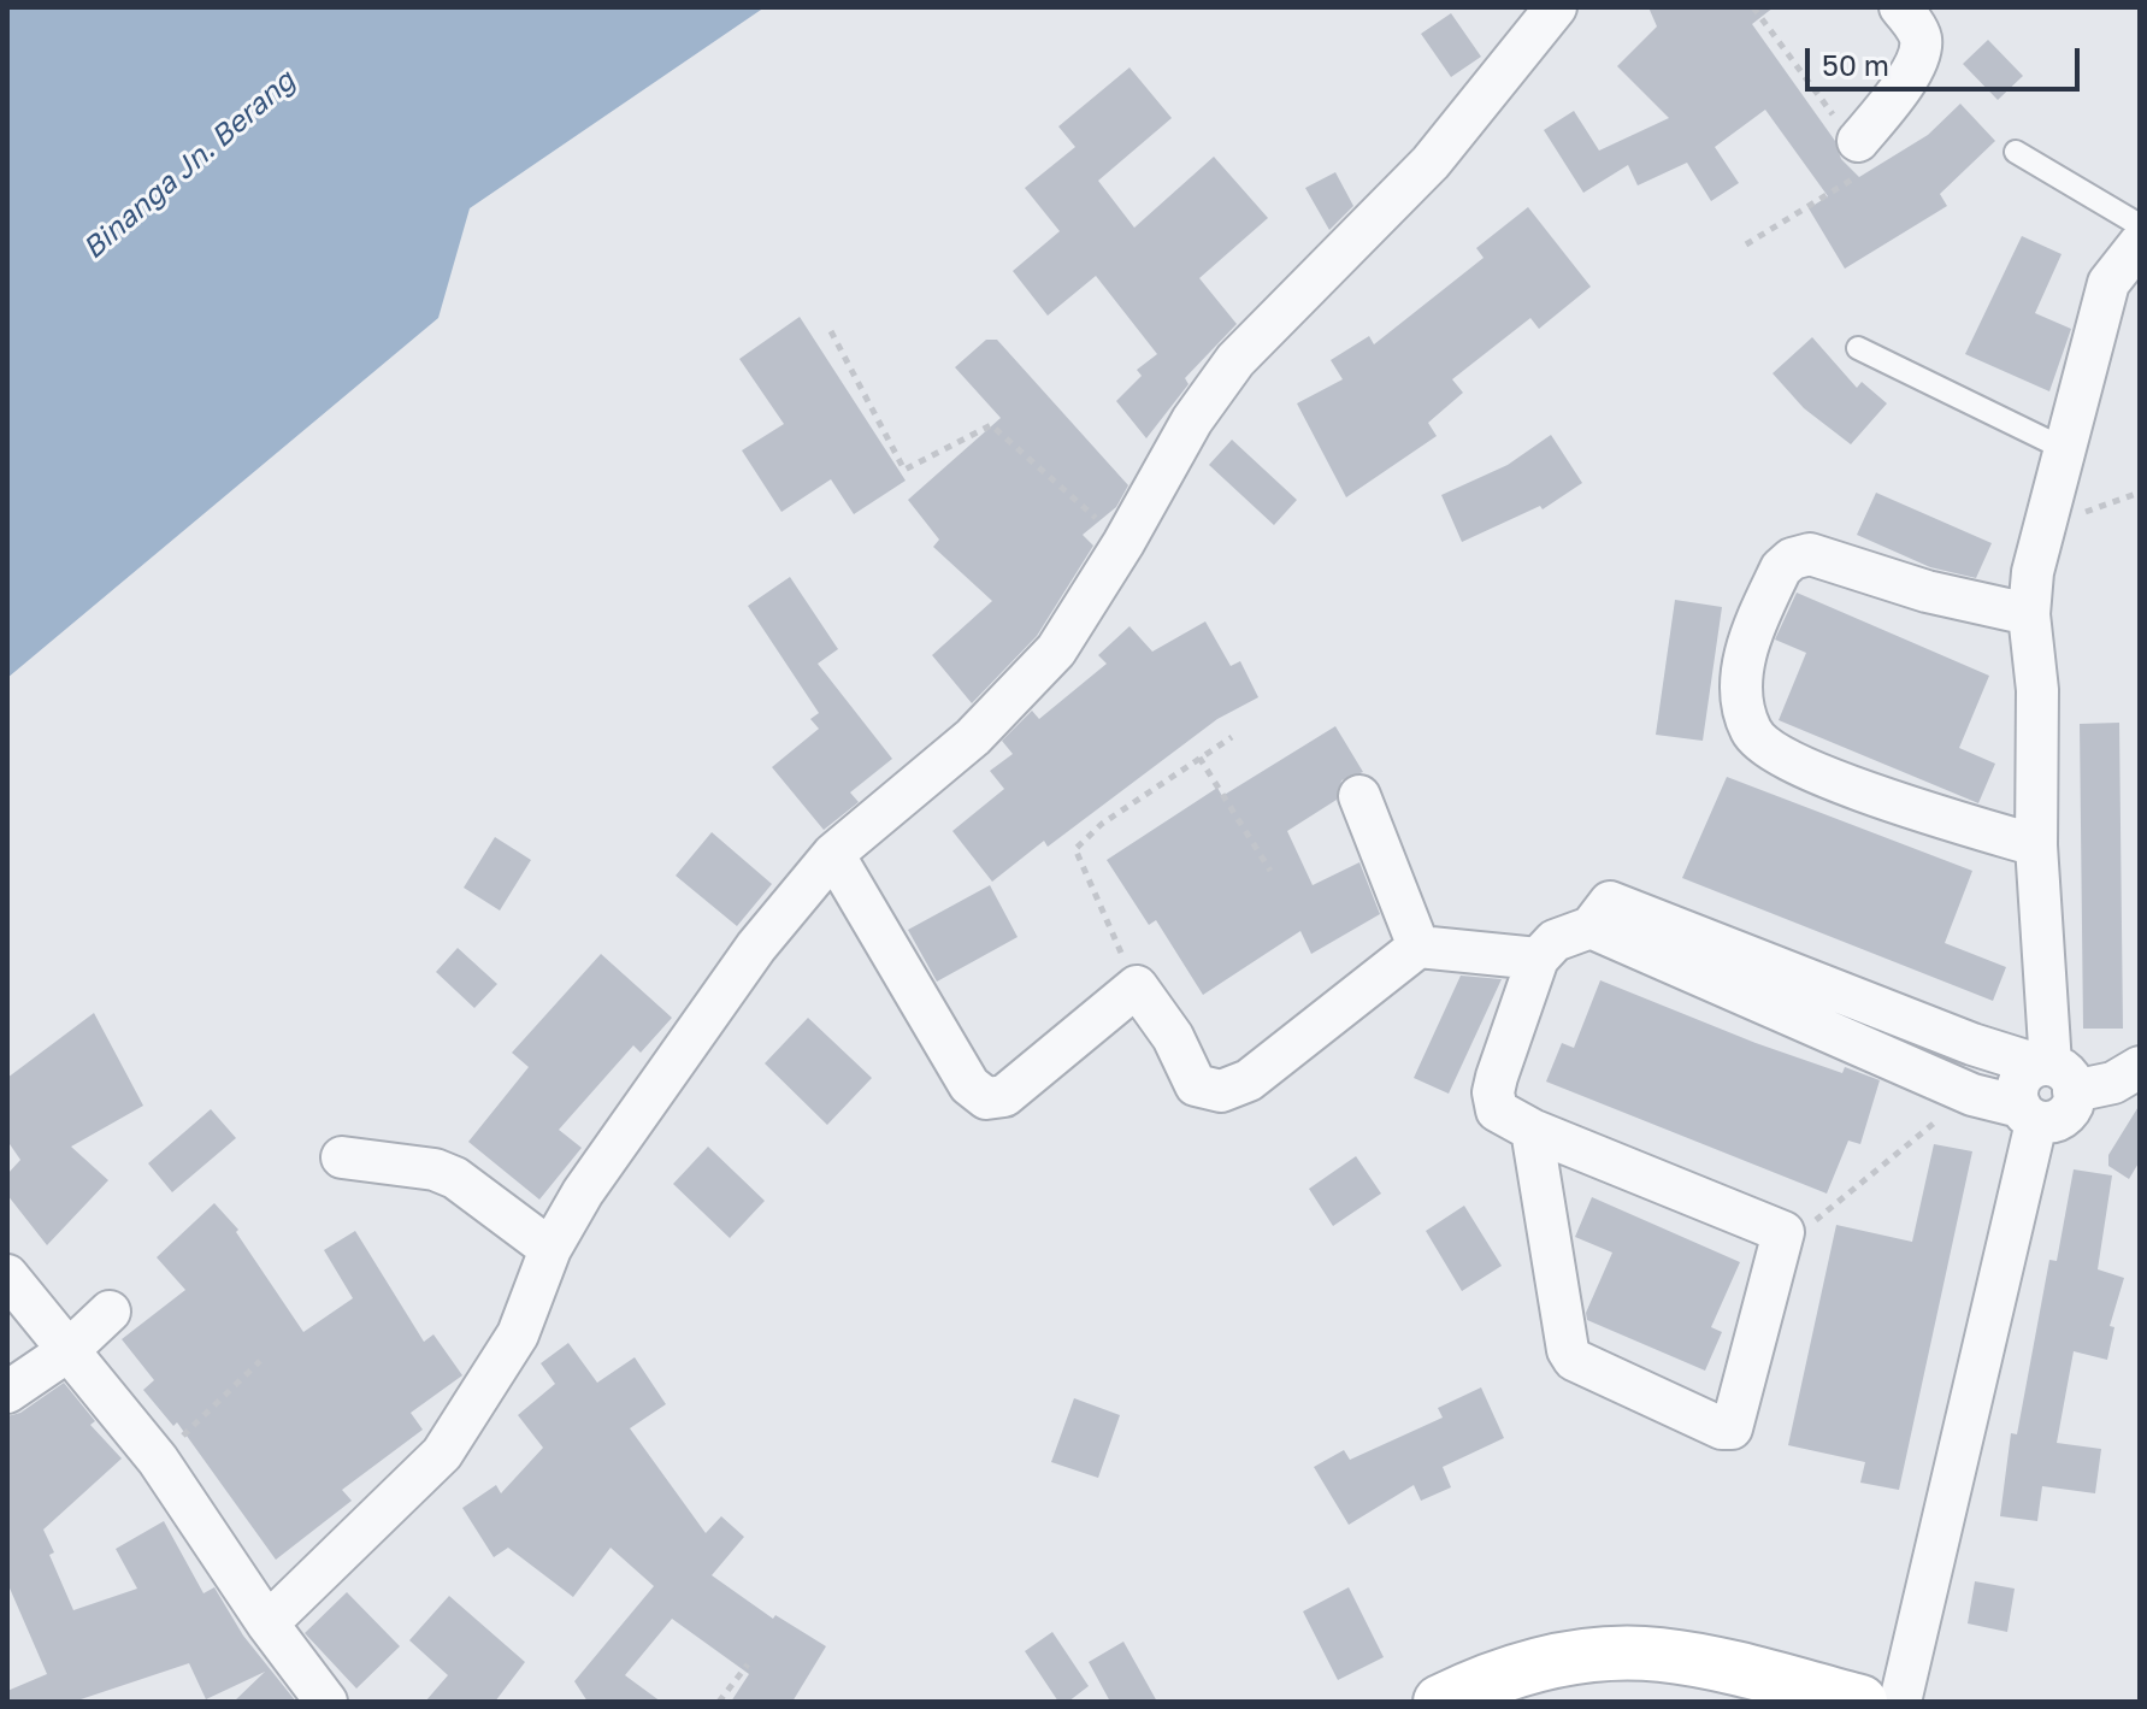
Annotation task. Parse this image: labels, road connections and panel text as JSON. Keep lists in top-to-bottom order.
{
  "water": ["Binanga Jn. Berang"],
  "scale_bar": "50 m"
}
